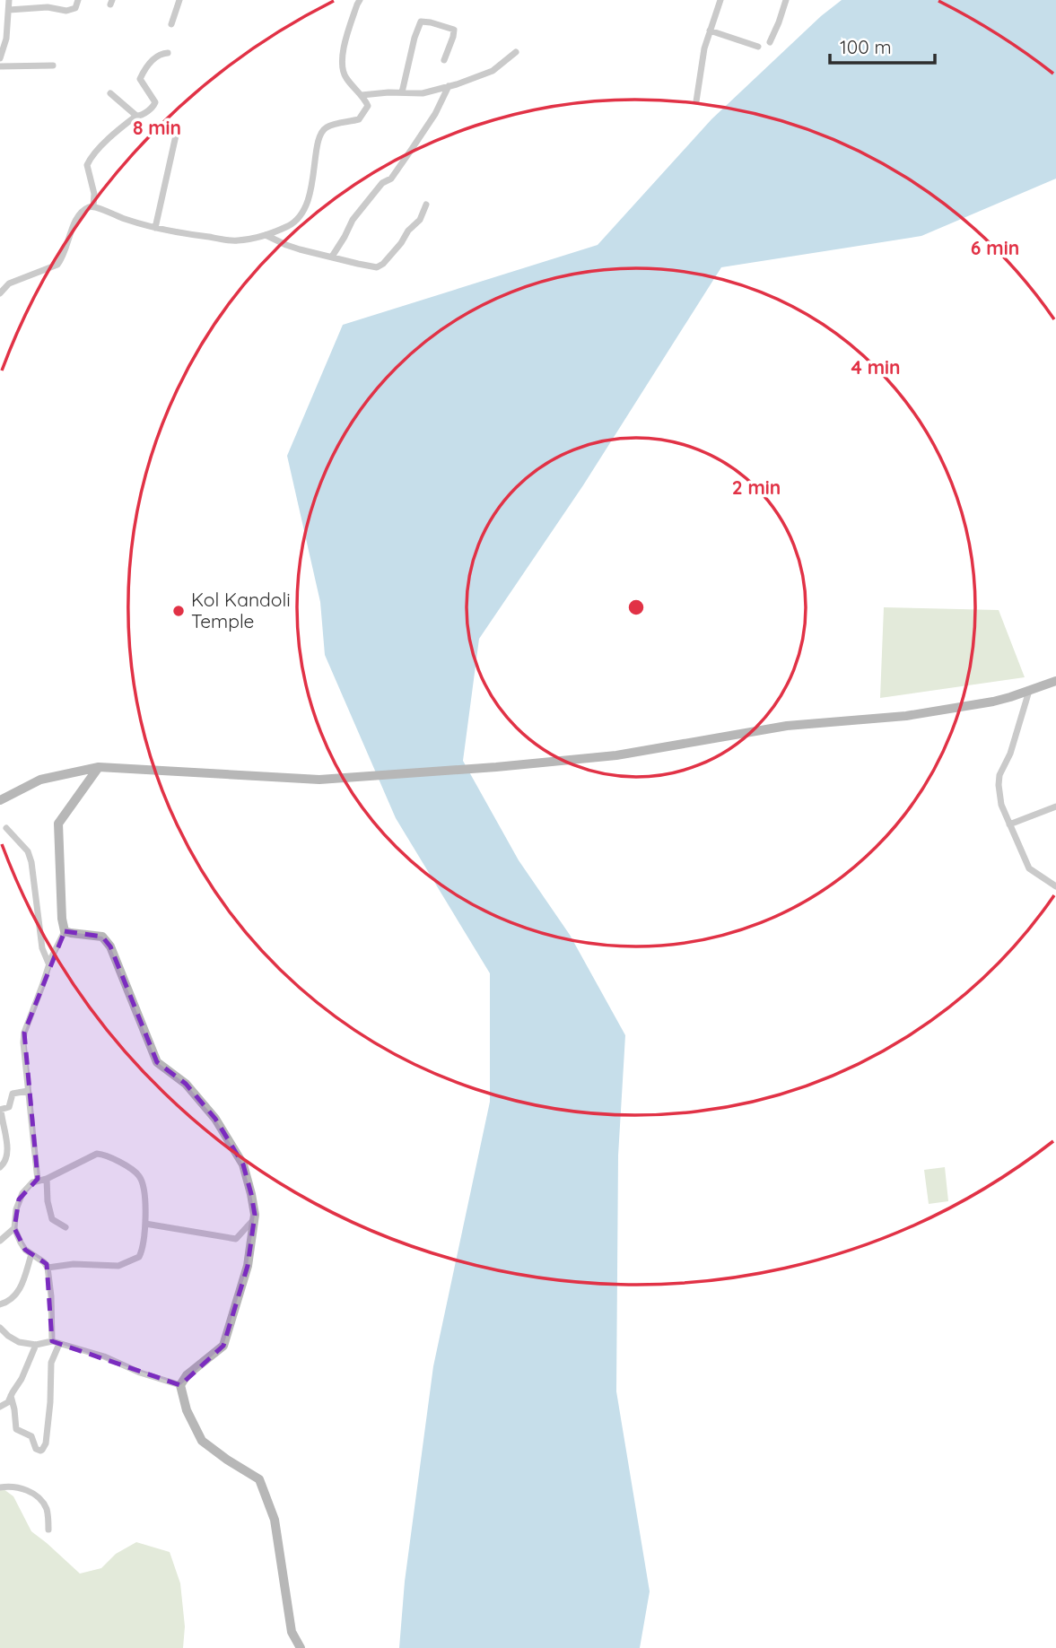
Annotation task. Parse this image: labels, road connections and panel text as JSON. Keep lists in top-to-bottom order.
{
  "places": ["Kol Kandoli Temple"],
  "scale_bar": "100 m",
  "rings": [
    "8 min",
    "6 min",
    "4 min",
    "2 min"
  ]
}
